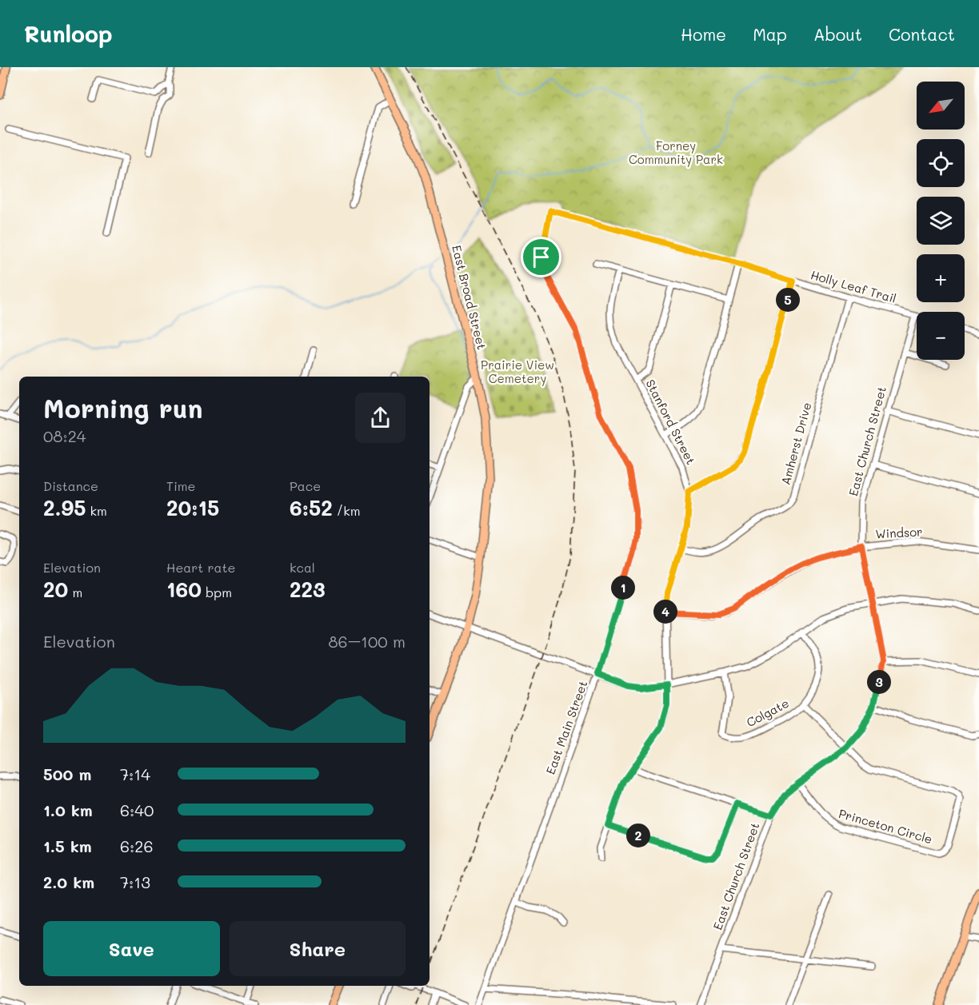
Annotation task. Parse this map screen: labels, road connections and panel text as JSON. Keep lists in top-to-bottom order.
{
  "streets": {
    "main road": ["East Broad Street"],
    "street": [
      "Holly Leaf Trail",
      "Stanford Street",
      "East Church Street",
      "Amherst Drive",
      "Windsor",
      "Colgate",
      "East Main Street",
      "Princeton Circle"
    ]
  },
  "crossings": [
    ["Holly Leaf Trail", "East Church Street"],
    ["Holly Leaf Trail", "Amherst Drive"],
    ["Holly Leaf Trail", "East Main Street"],
    ["Stanford Street", "Amherst Drive"],
    ["Stanford Street", "Windsor"],
    ["East Church Street", "Windsor"],
    ["East Church Street", "Princeton Circle"],
    ["Colgate", "Princeton Circle"]
  ],
  "parks": ["Forney Community Park", "Prairie View Cemetery"],
  "north": "bottom left",
  "page": {
    "header": "Runloop",
    "nav": [
      "Home",
      "Map",
      "About",
      "Contact"
    ],
    "map_buttons": ["+", "−"],
    "pins": [
      "5",
      "1",
      "4",
      "3",
      "2"
    ],
    "heading": ["Morning run", "08:24"],
    "stats": [
      ["Distance", "2.95 km"],
      ["Time", "20:15"],
      ["Pace", "6:52 /km"],
      ["Elevation", "20 m"],
      ["Heart rate", "160 bpm"],
      ["kcal", "223"]
    ],
    "chart": ["Elevation", "86–100 m"],
    "list": [
      {
        "name": "500 m",
        "note": "7:14"
      },
      {
        "name": "1.0 km",
        "note": "6:40"
      },
      {
        "name": "1.5 km",
        "note": "6:26"
      },
      {
        "name": "2.0 km",
        "note": "7:13"
      }
    ],
    "buttons": ["Save", "Share"]
  }
}
